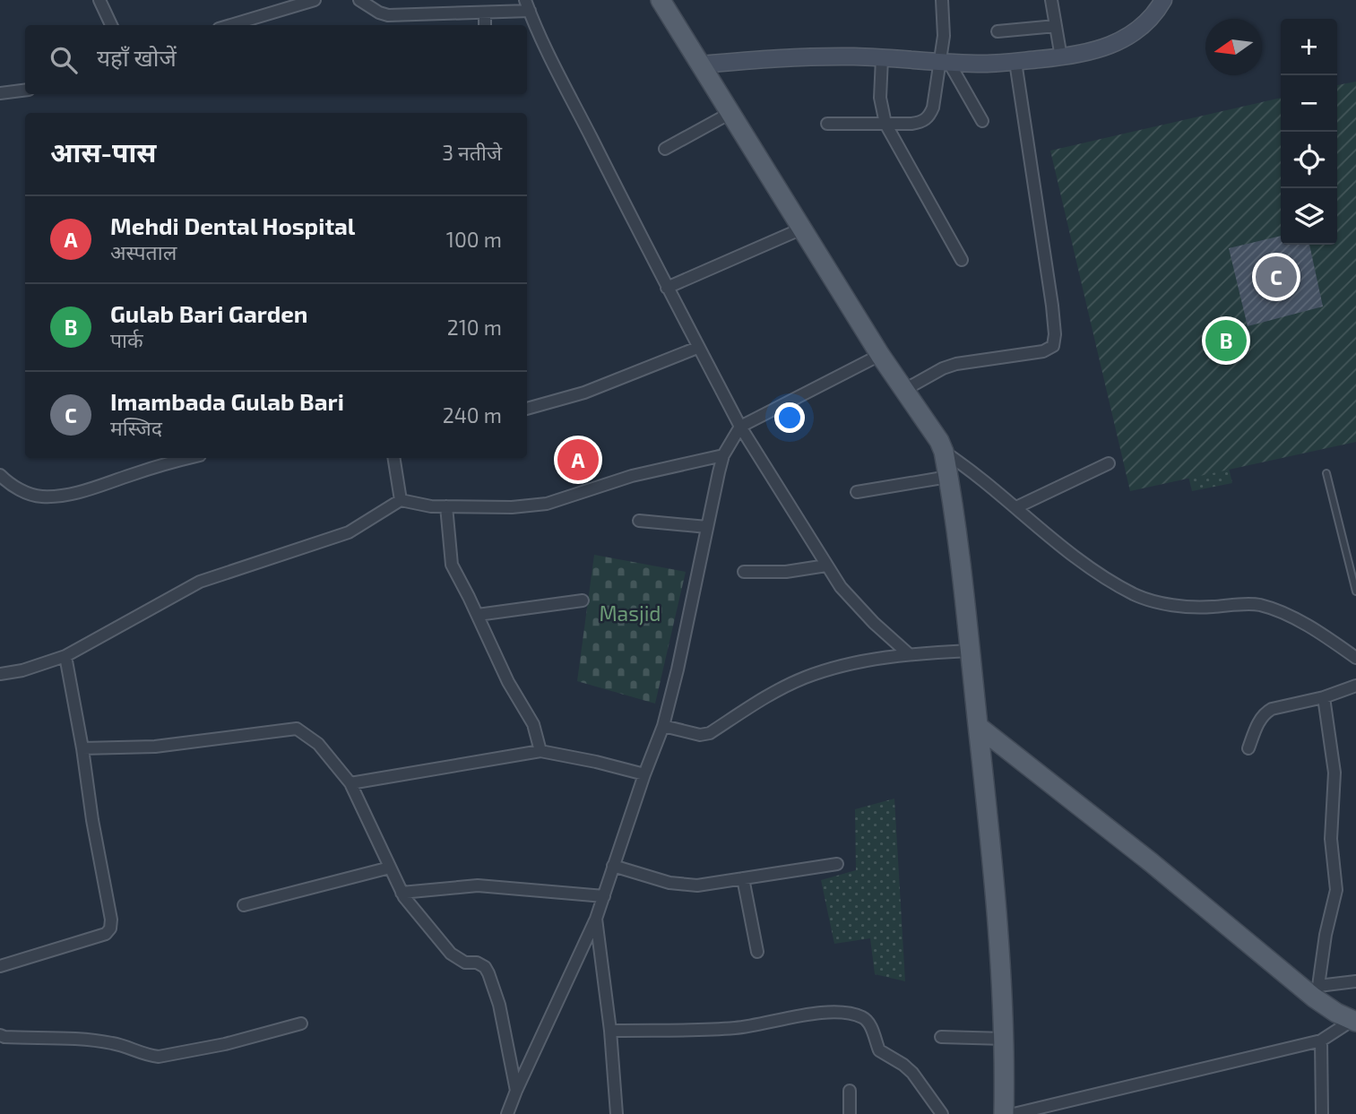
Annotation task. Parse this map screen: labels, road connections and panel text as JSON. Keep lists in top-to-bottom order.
{
  "parks": ["Masjid"],
  "north": "left",
  "page": {
    "map_buttons": ["+", "−"],
    "search": "यहाँ खोजें",
    "heading": ["आस-पास", "3 नतीजे"],
    "list": [
      {
        "mark": "A",
        "name": "Mehdi Dental Hospital",
        "note": "अस्पताल",
        "value": "100 m"
      },
      {
        "mark": "B",
        "name": "Gulab Bari Garden",
        "note": "पार्क",
        "value": "210 m"
      },
      {
        "mark": "C",
        "name": "Imambada Gulab Bari",
        "note": "मस्जिद",
        "value": "240 m"
      }
    ],
    "pins": ["C", "B", "A"]
  }
}
